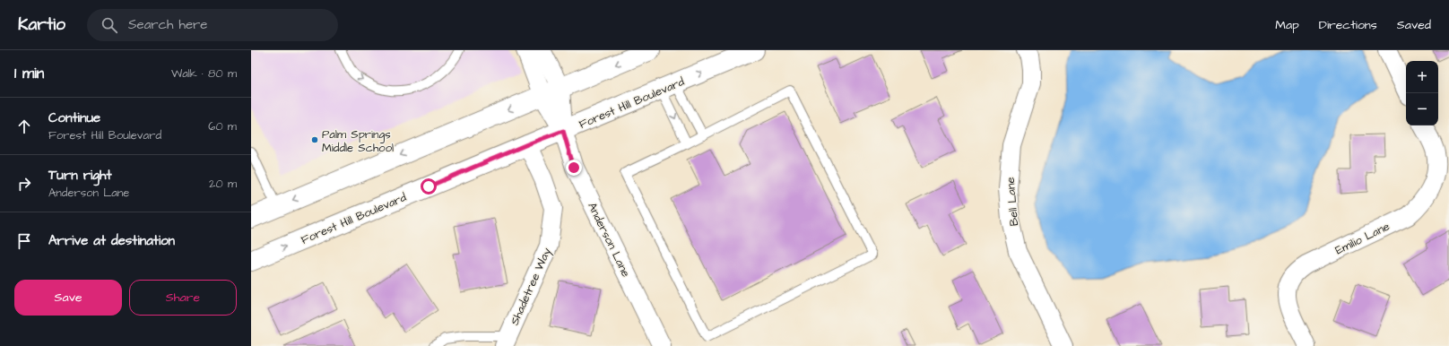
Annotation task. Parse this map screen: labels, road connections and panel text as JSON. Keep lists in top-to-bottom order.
{
  "streets": {
    "main road": ["Forest Hill Boulevard"],
    "street": [
      "Bell Lane",
      "Emilio Lane",
      "Anderson Lane",
      "Shadetree Way"
    ]
  },
  "crossings": [
    ["Forest Hill Boulevard", "Anderson Lane"],
    ["Forest Hill Boulevard", "Shadetree Way"]
  ],
  "places": ["Palm Springs Middle School"],
  "page": {
    "header": "Kartio",
    "search": "Search here",
    "nav": ["Map", "Directions", "Saved"],
    "heading": ["1 min", "Walk · 80 m"],
    "map_buttons": ["+", "−"],
    "list": [
      ["Continue", "Forest Hill Boulevard", "60 m"],
      ["Turn right", "Anderson Lane", "20 m"],
      "Arrive at destination"
    ],
    "buttons": ["Save", "Share"]
  }
}
